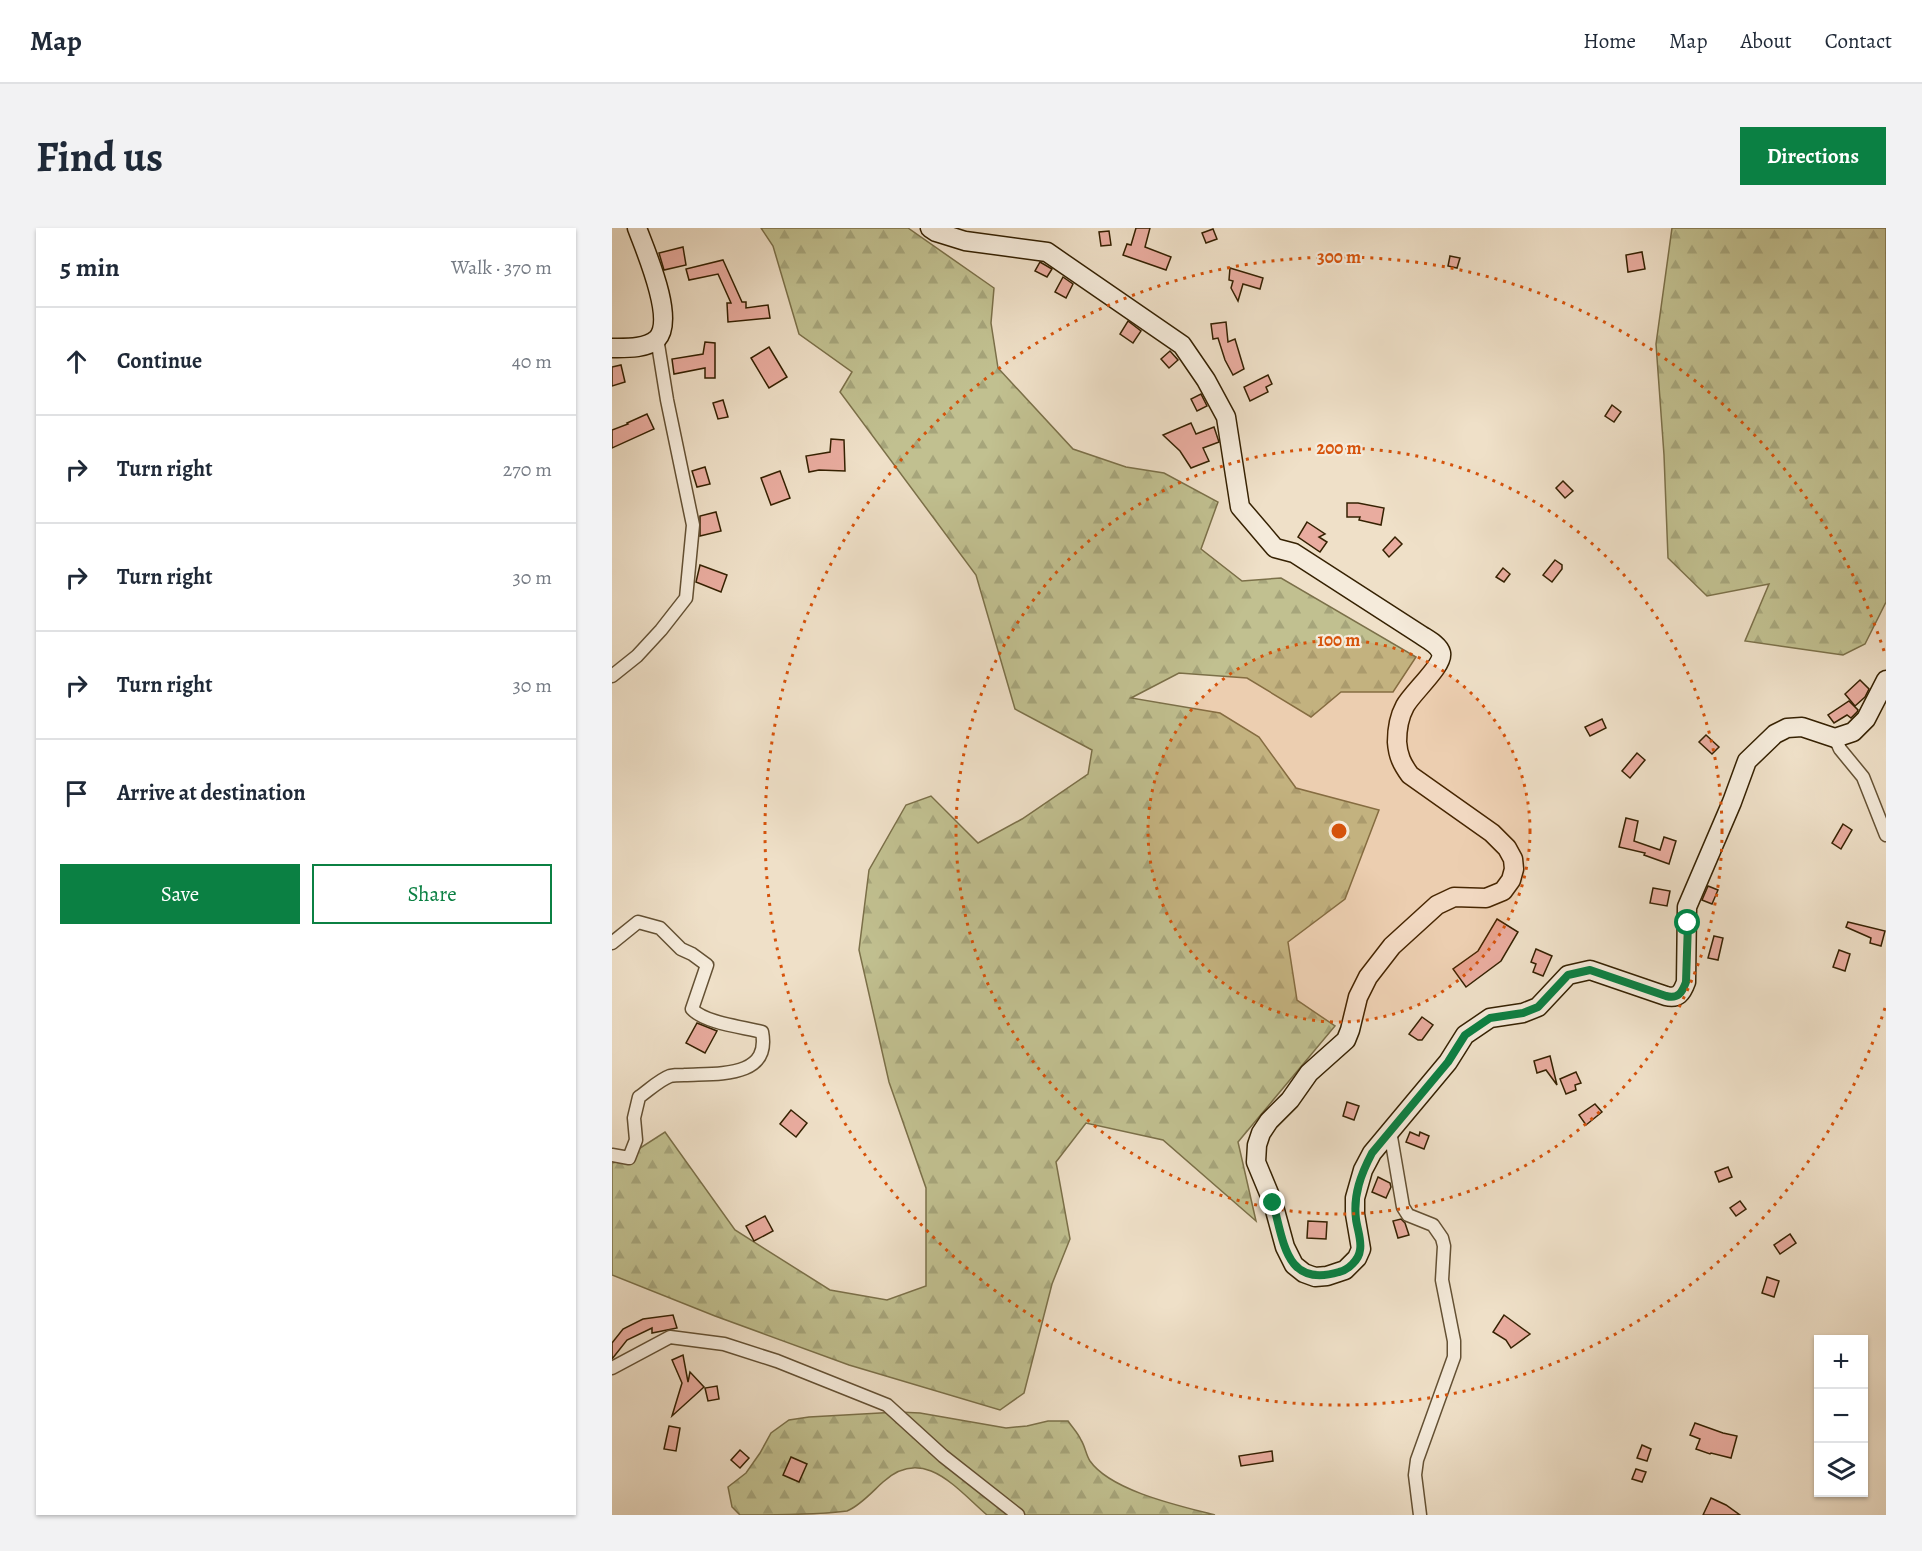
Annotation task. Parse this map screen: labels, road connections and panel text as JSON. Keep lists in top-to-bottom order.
{
  "page": {
    "header": "Map",
    "nav": [
      "Home",
      "Map",
      "About",
      "Contact"
    ],
    "buttons": [
      "Directions",
      ["Save", "Share"]
    ],
    "title": "Find us",
    "heading": ["5 min", "Walk · 370 m"],
    "list": [
      ["Continue", "40 m"],
      ["Turn right", "270 m"],
      ["Turn right", "30 m"],
      ["Turn right", "30 m"],
      "Arrive at destination"
    ],
    "map_buttons": ["+", "−"]
  },
  "rings": ["300 m", "200 m", "100 m"]
}
